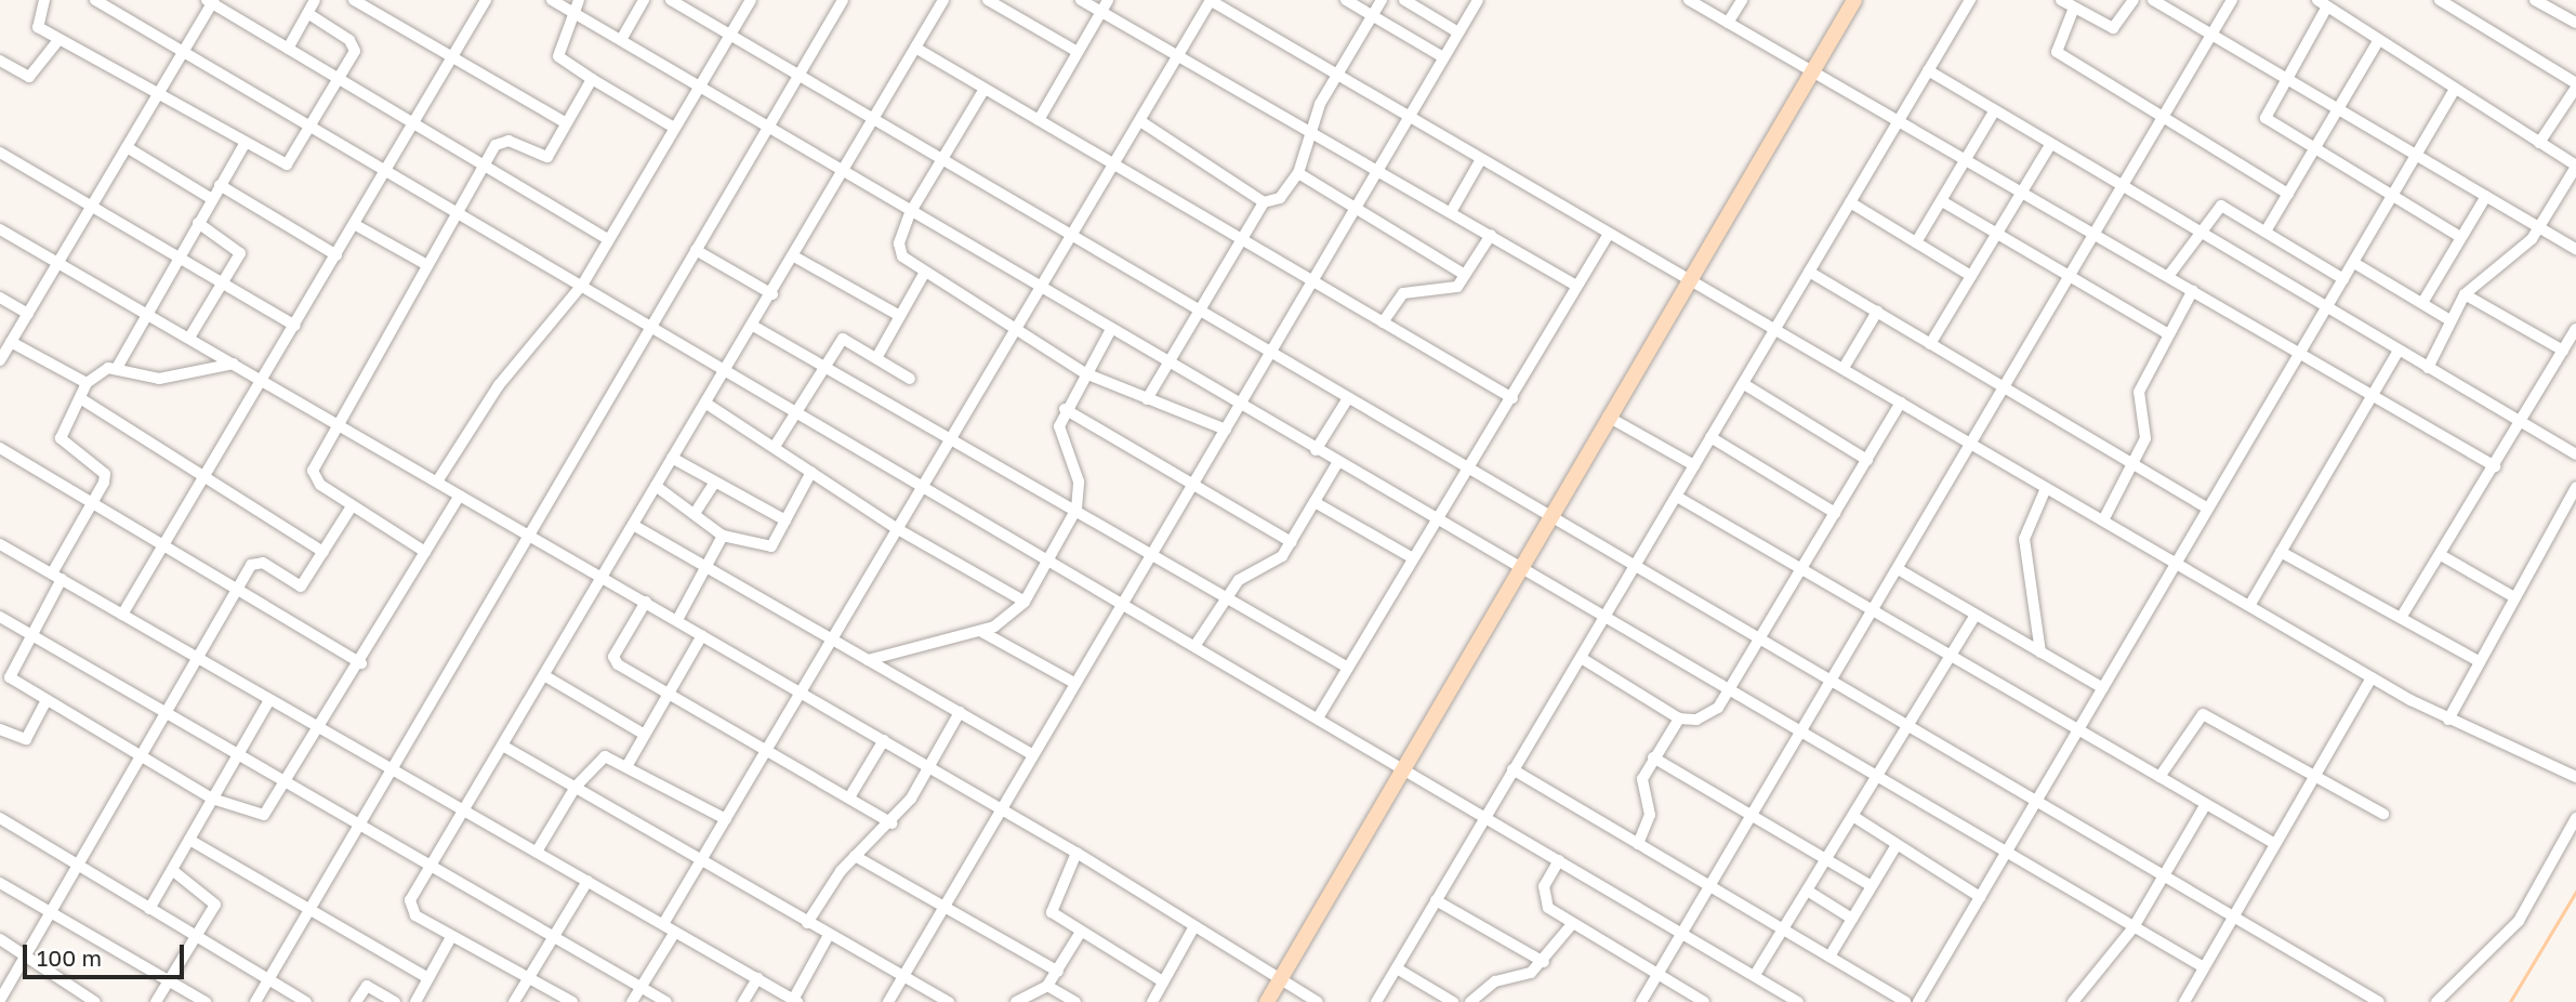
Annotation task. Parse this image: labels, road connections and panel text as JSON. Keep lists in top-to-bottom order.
{
  "scale_bar": "100 m"
}
